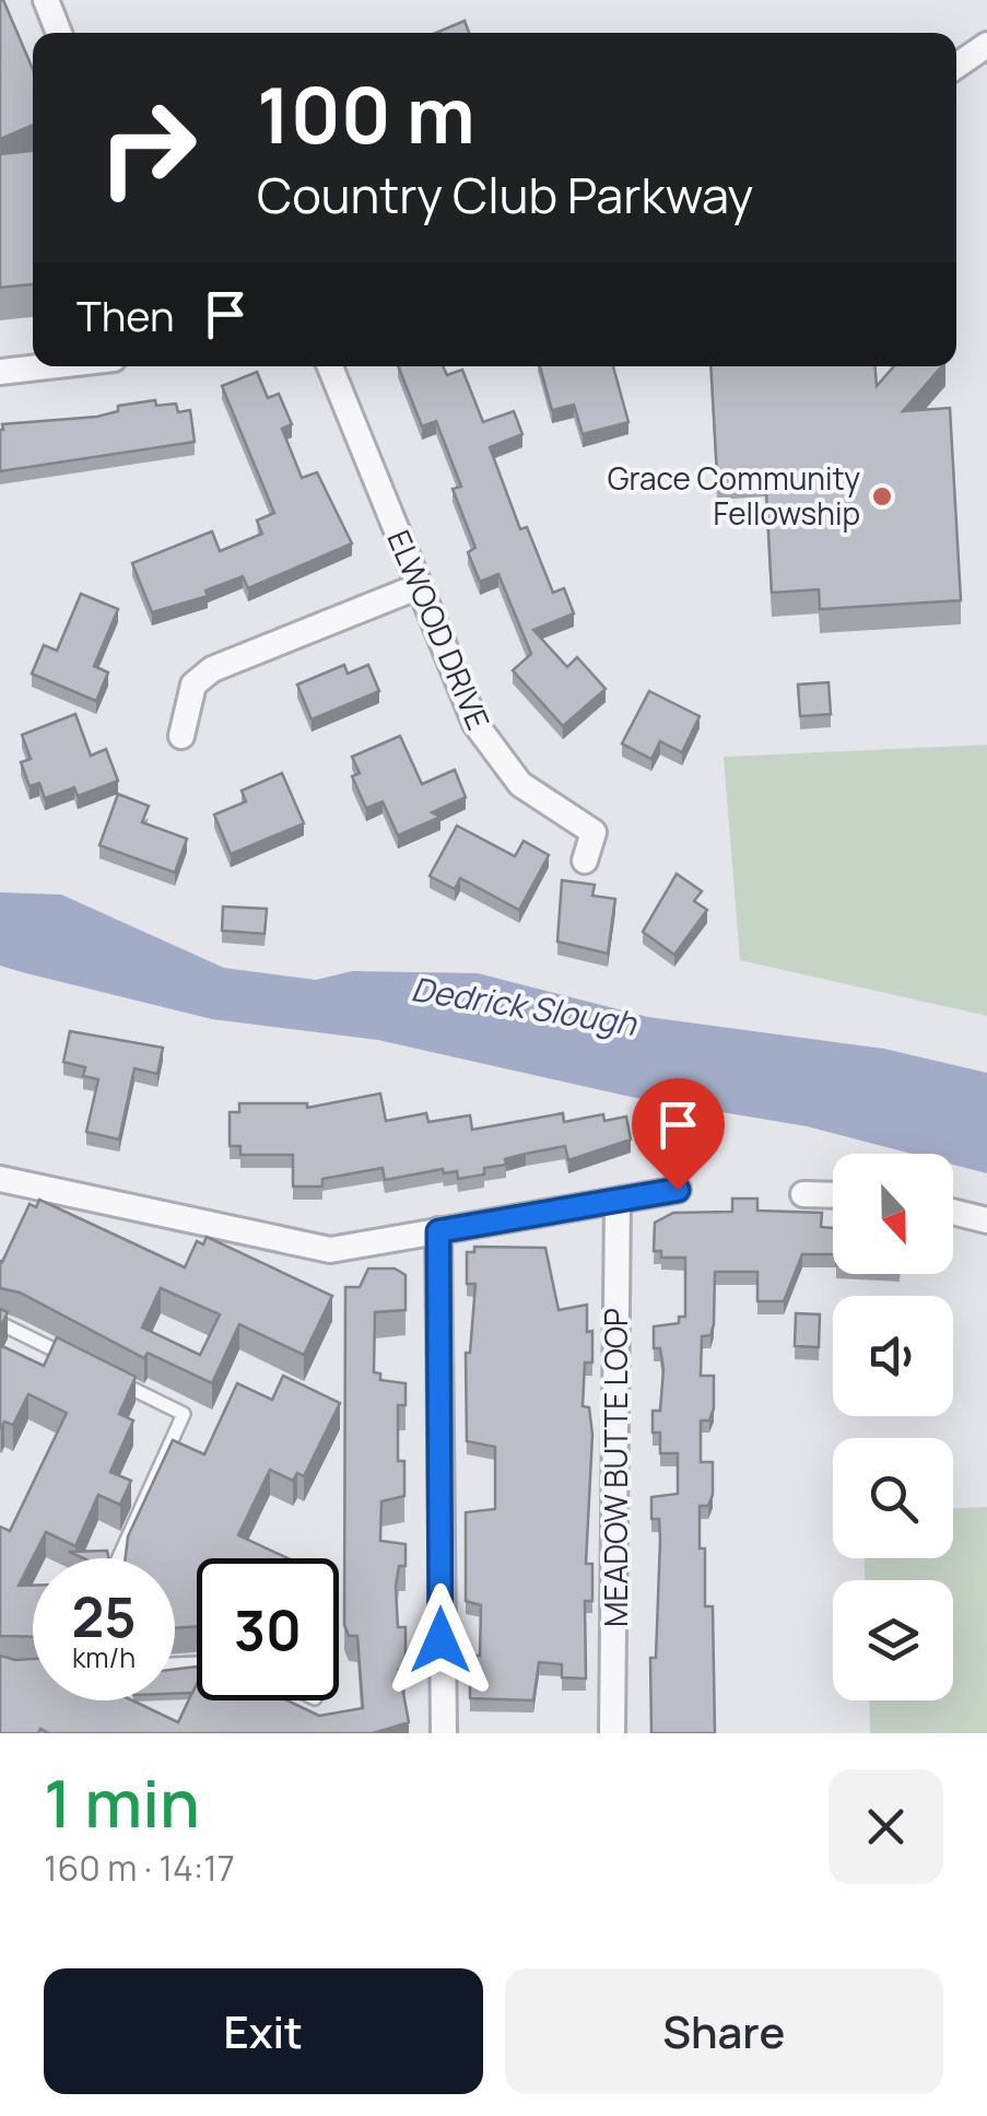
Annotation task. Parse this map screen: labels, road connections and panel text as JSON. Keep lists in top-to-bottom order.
{
  "streets": {
    "street": ["ELWOOD DRIVE", "MEADOW BUTTE LOOP"]
  },
  "water": ["Dedrick Slough"],
  "places": ["Grace Community Fellowship"],
  "north": "bottom",
  "page": {
    "turn": ["100 m", "Country Club Parkway"],
    "then": "Then",
    "speed": "25 km/h",
    "limit": "30",
    "heading": ["1 min", "160 m · 14:17"],
    "buttons": ["Exit", "Share"]
  }
}
